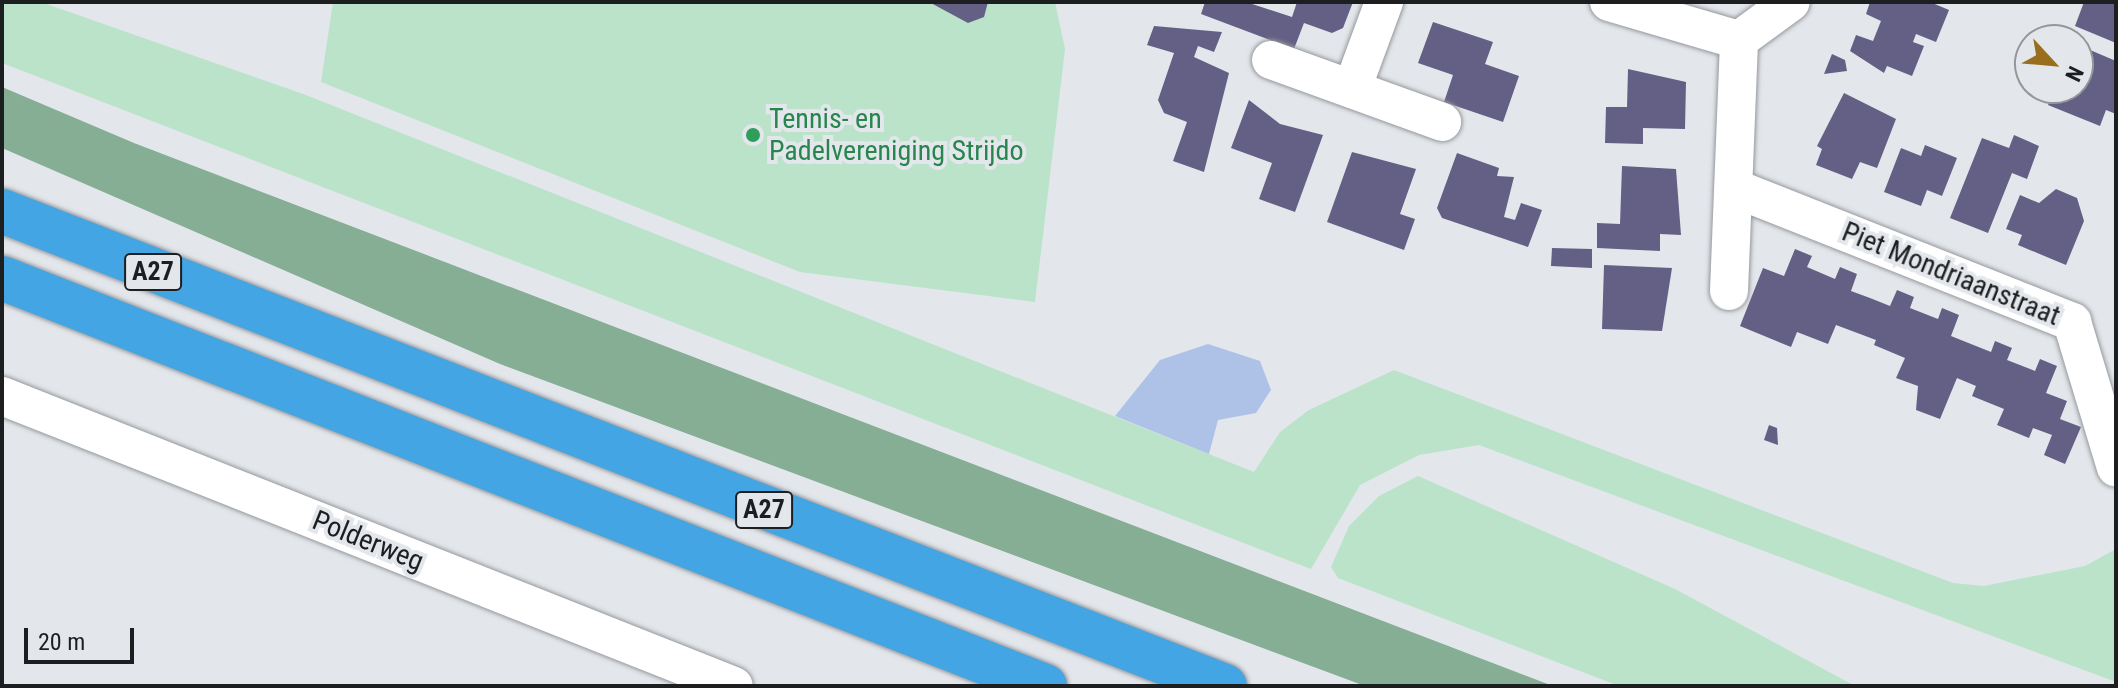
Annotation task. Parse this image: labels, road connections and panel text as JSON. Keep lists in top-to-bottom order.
{
  "streets": {
    "highway": ["A27"],
    "street": ["Piet Mondriaanstraat", "Polderweg"]
  },
  "places": ["Tennis- en Padelvereniging Strijdo"],
  "scale_bar": "20 m",
  "north": "bottom right"
}
